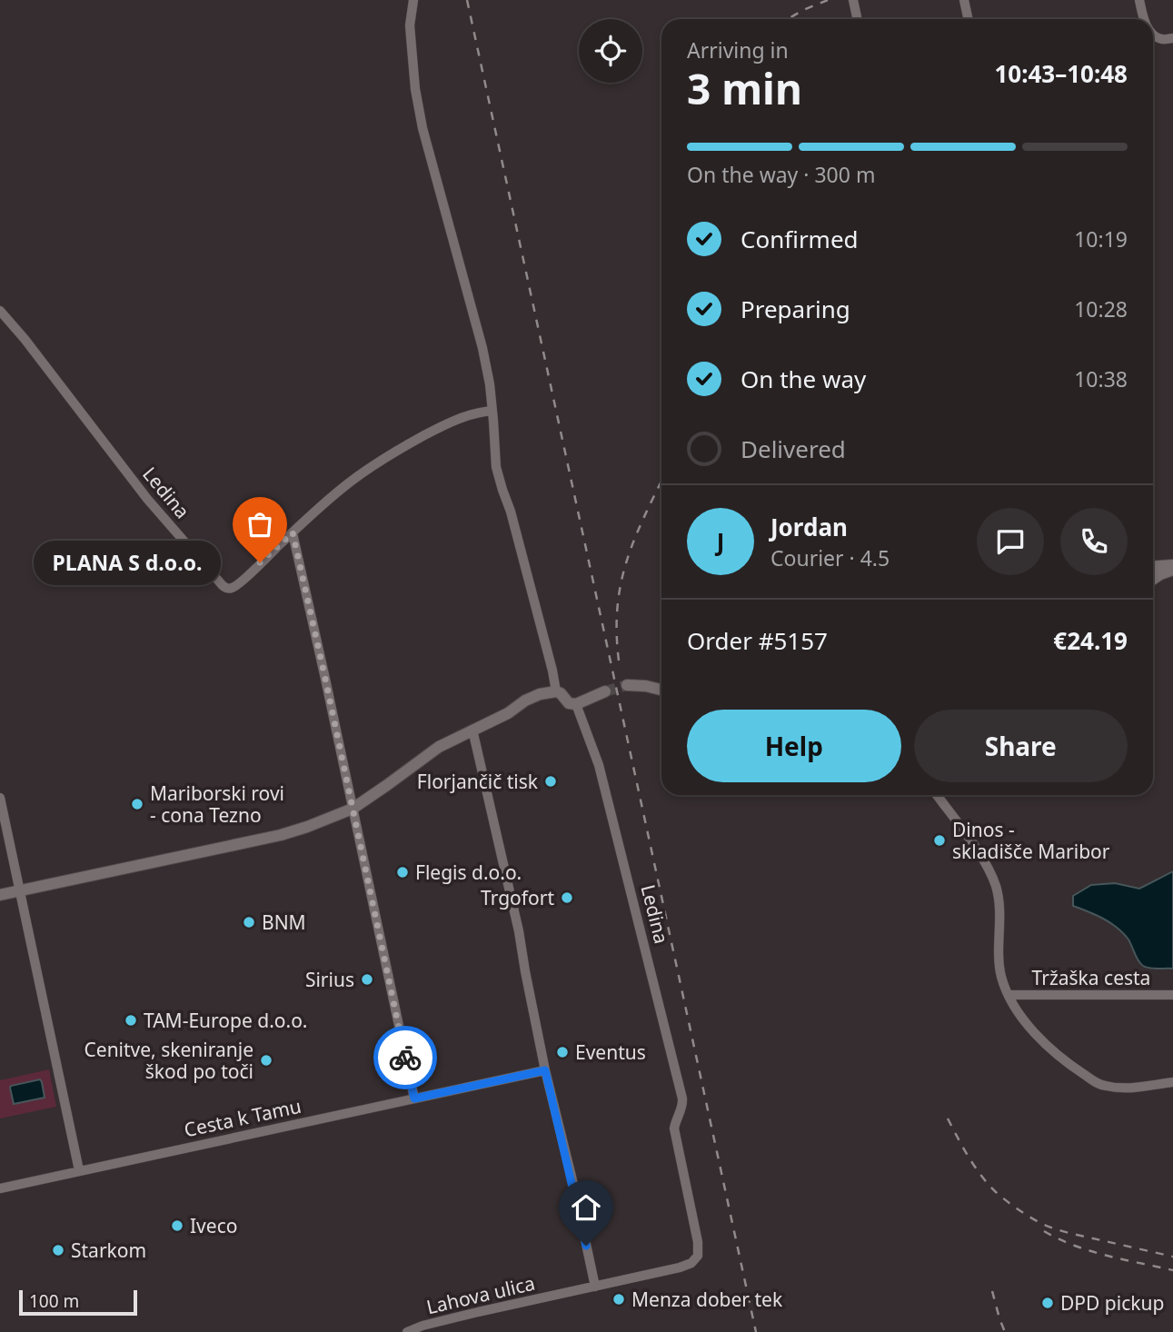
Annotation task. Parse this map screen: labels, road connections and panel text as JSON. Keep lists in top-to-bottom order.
{
  "streets": {
    "street": [
      "Ledina",
      "Tržaška cesta",
      "Cesta k Tamu",
      "Lahova ulica"
    ]
  },
  "crossings": [
    ["Ledina", "Lahova ulica"]
  ],
  "places": [
    "PLANA S d.o.o.",
    "Florjančič tisk",
    "Mariborski rovi - cona Tezno",
    "Dinos - skladišče Maribor",
    "Flegis d.o.o.",
    "Trgofort",
    "BNM",
    "Sirius",
    "TAM-Europe d.o.o.",
    "Eventus",
    "Cenitve, skeniranje škod po toči",
    "Iveco",
    "Starkom",
    "Menza dober tek",
    "DPD pickup"
  ],
  "scale_bar": "100 m",
  "page": {
    "heading": ["3 min", "Arriving in", "10:43–10:48"],
    "panel": [
      "Jordan",
      "Courier · 4.5",
      "Order #5157",
      "€24.19"
    ],
    "bar": "On the way · 300 m",
    "list": [
      ["Confirmed", "10:19"],
      ["Preparing", "10:28"],
      ["On the way", "10:38"],
      "Delivered"
    ],
    "round": "J",
    "bubble": "PLANA S d.o.o.",
    "buttons": ["Help", "Share"],
    "scale": "100 m"
  }
}
